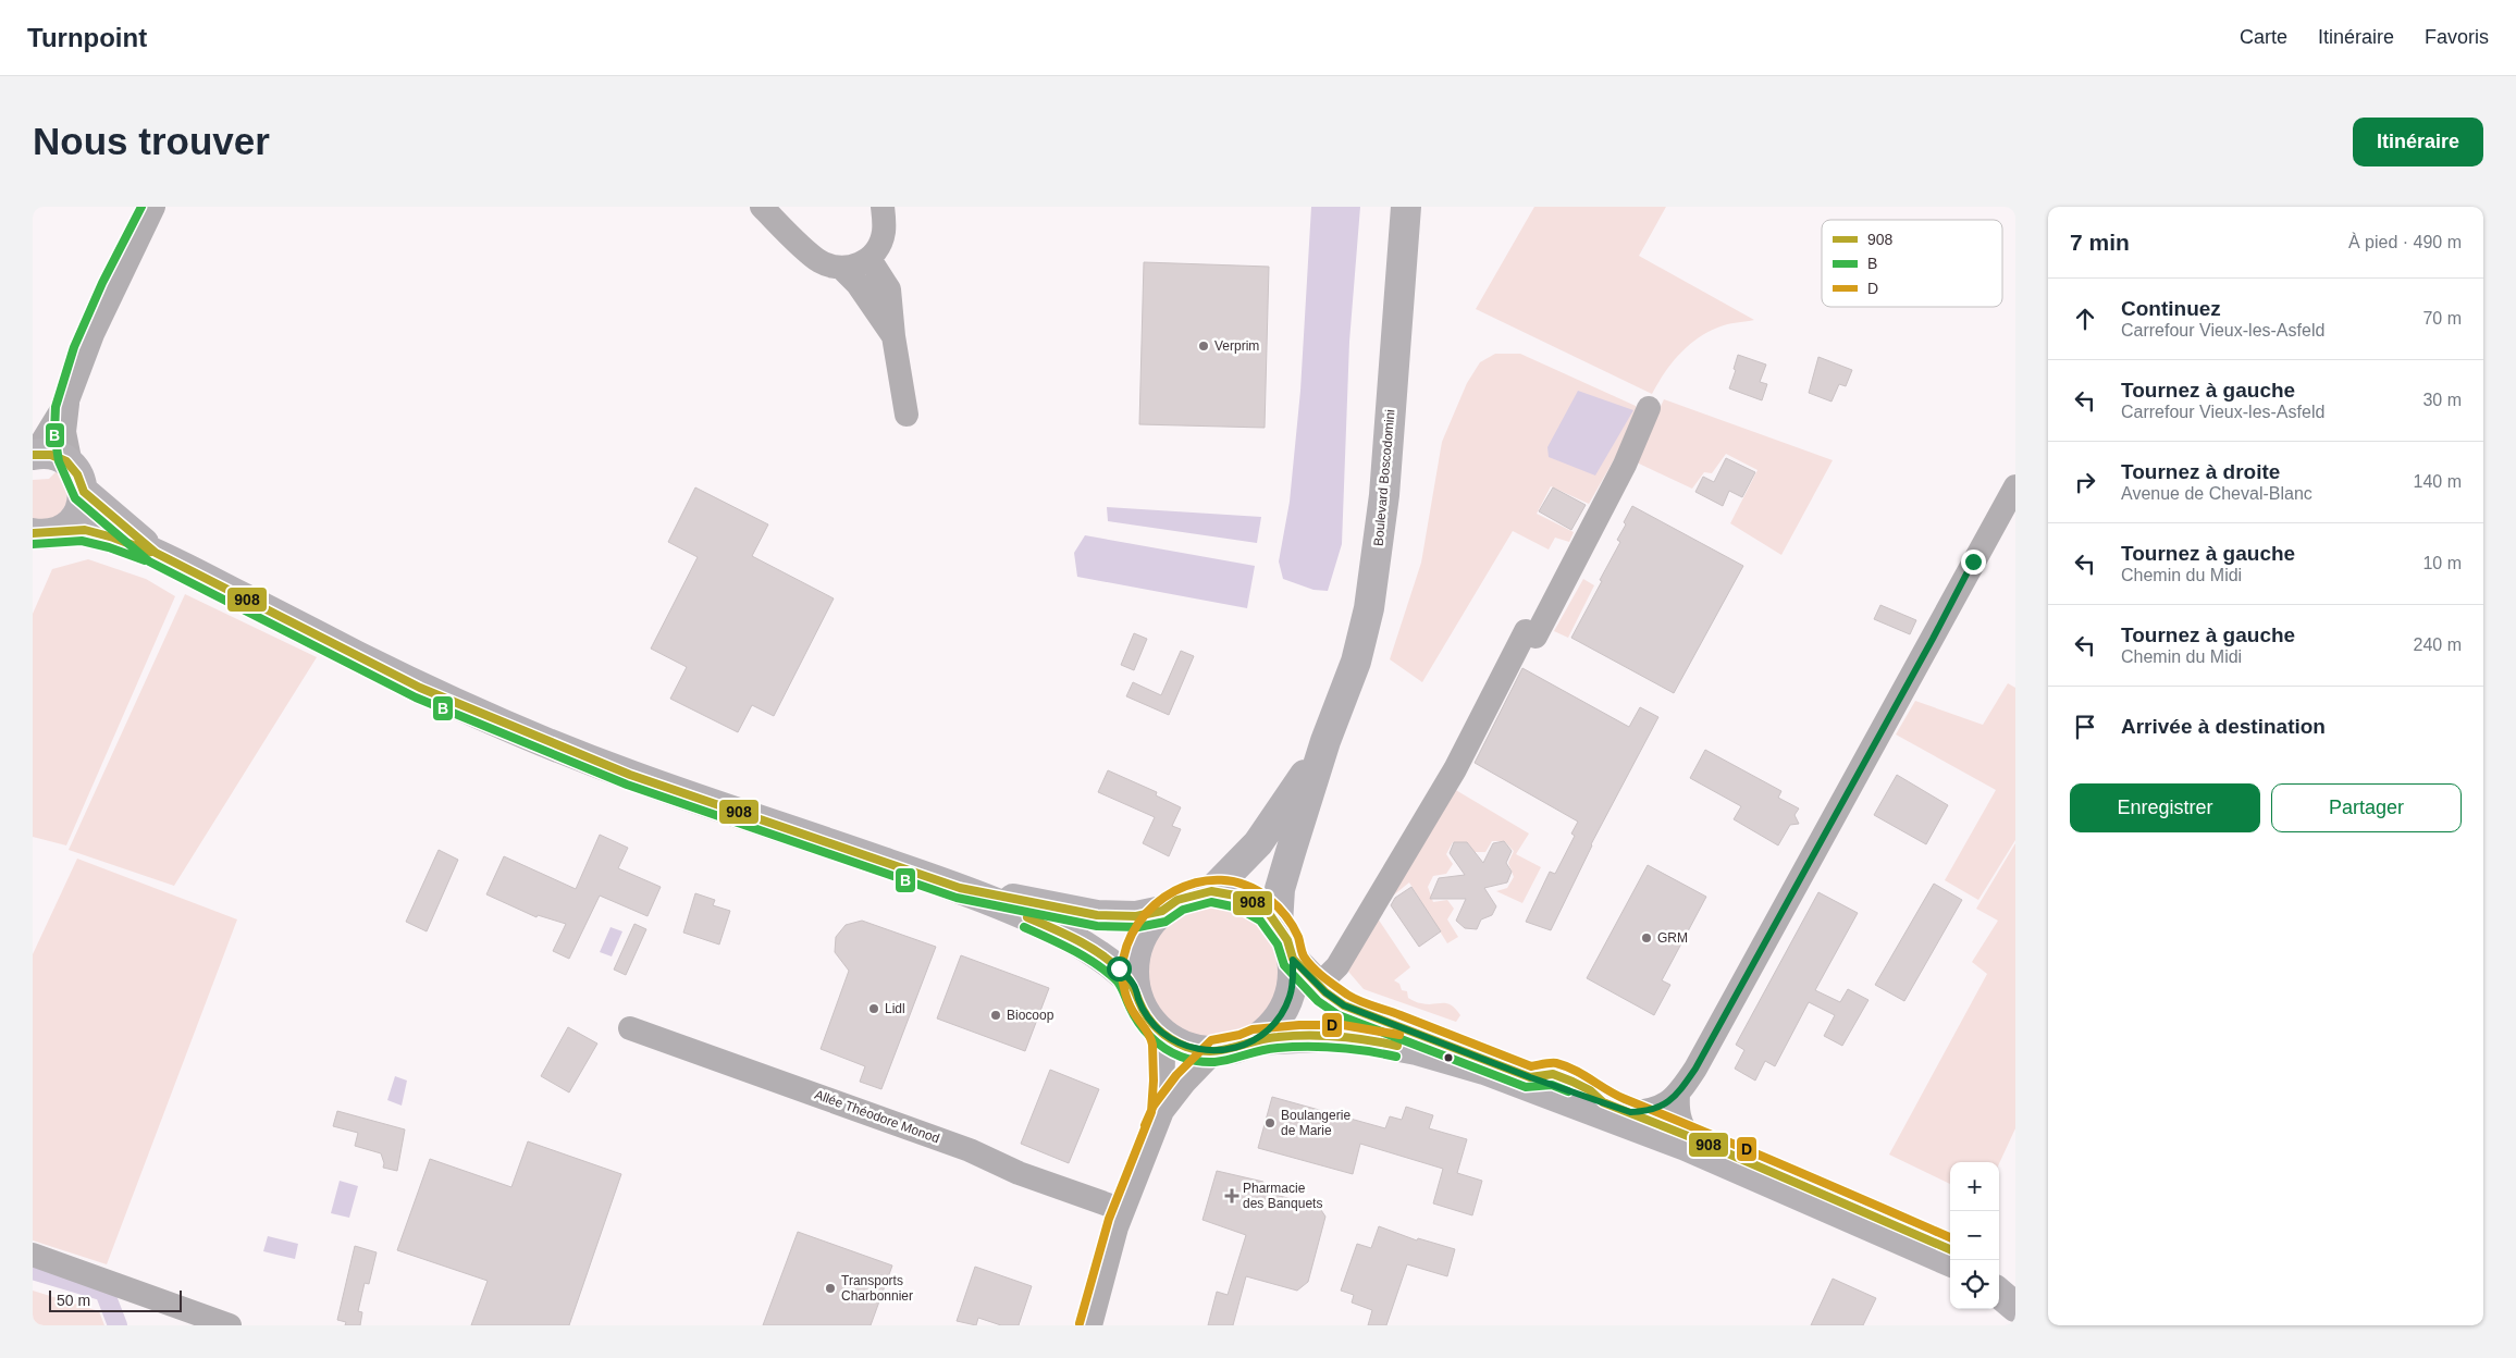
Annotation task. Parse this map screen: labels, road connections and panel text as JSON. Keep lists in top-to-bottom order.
{
  "streets": {
    "main road": ["Boulevard Boscodomini"],
    "street": ["Allée Théodore Monod"]
  },
  "places": {
    "other": [
      "Verprim",
      "GRM",
      "Lidl",
      "Biocoop",
      "Boulangerie de Marie",
      "Transports Charbonnier"
    ],
    "health": ["Pharmacie des Banquets"]
  },
  "lines": ["transit line B", "transit line 908", "transit line D"],
  "legend": ["908", "B", "D"],
  "scale_bar": "50 m",
  "page": {
    "header": "Turnpoint",
    "nav": ["Carte", "Itinéraire", "Favoris"],
    "buttons": [
      "Itinéraire",
      ["Enregistrer", "Partager"]
    ],
    "title": "Nous trouver",
    "heading": ["7 min", "À pied · 490 m"],
    "list": [
      ["Continuez", "Carrefour Vieux-les-Asfeld", "70 m"],
      ["Tournez à gauche", "Carrefour Vieux-les-Asfeld", "30 m"],
      ["Tournez à droite", "Avenue de Cheval-Blanc", "140 m"],
      ["Tournez à gauche", "Chemin du Midi", "10 m"],
      ["Tournez à gauche", "Chemin du Midi", "240 m"],
      "Arrivée à destination"
    ],
    "map_buttons": ["+", "−"],
    "scale": "50 m"
  }
}
